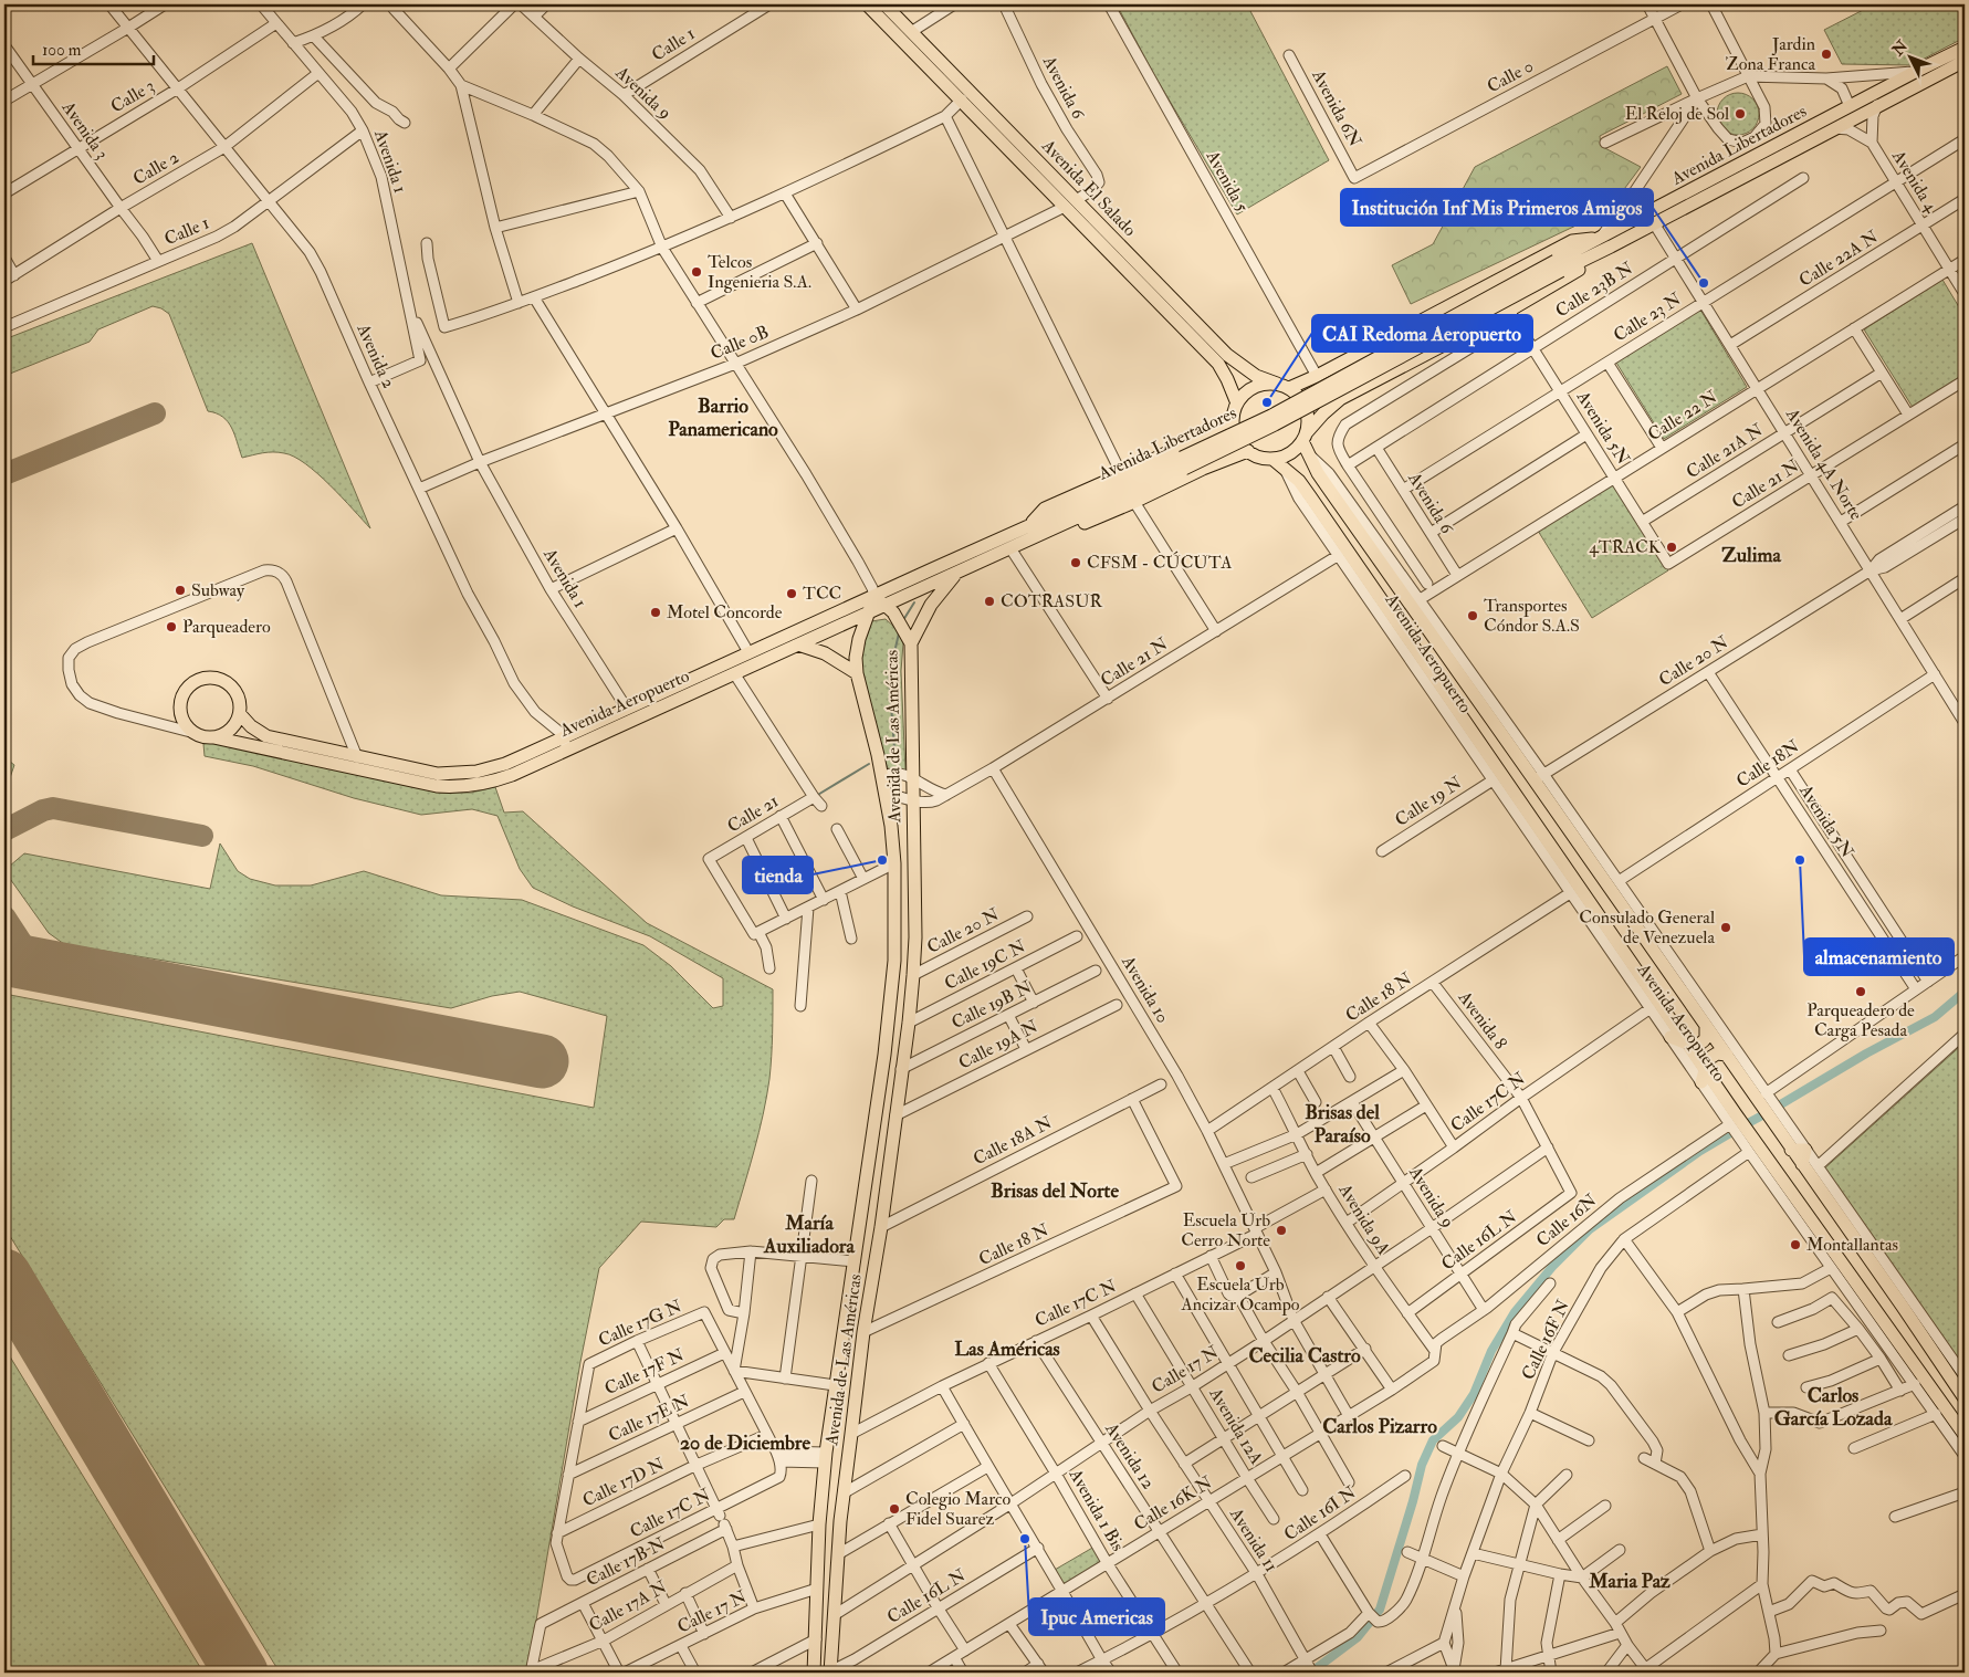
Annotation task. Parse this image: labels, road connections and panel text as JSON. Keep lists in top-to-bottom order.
{
  "streets": {
    "main road": [
      "Avenida Libertadores",
      "Avenida El Salado",
      "Avenida Aeropuerto",
      "Avenida de Las Américas"
    ],
    "street": [
      "Calle 1",
      "Calle 0",
      "Avenida 6",
      "Avenida 9",
      "Calle 3",
      "Avenida 6N",
      "Avenida 3",
      "Avenida 1",
      "Calle 2",
      "Avenida 5",
      "Avenida 4",
      "Calle 22A N",
      "Calle 23B N",
      "Calle 23 N",
      "Calle 0B",
      "Avenida 2",
      "Calle 22 N",
      "Avenida 5N",
      "Calle 21A N",
      "Avenida 4A Norte",
      "Calle 21 N",
      "Calle 20 N",
      "Calle 18N",
      "Calle 19 N",
      "Calle 21",
      "Calle 19C N",
      "Avenida 10",
      "Calle 18 N",
      "Calle 19B N",
      "Avenida 8",
      "Calle 19A N",
      "Calle 17C N",
      "Calle 18A N",
      "Avenida 9A",
      "Calle 16N",
      "Calle 16L N",
      "Calle 17G N",
      "Calle 16F N",
      "Calle 17 N",
      "Calle 17F N",
      "Calle 17E N",
      "Avenida 12A",
      "Avenida 12",
      "Calle 17D N",
      "Calle 16K N",
      "Avenida 1 Bis",
      "Calle 16I N",
      "Avenida 11",
      "Calle 17B N",
      "Calle 17A N"
    ]
  },
  "crossings": [
    ["Calle 1", "Avenida 9"],
    ["Calle 1", "Avenida 3"],
    ["Calle 1", "Avenida 1"],
    ["Calle 1", "Avenida 2"],
    ["Calle 0", "Avenida 6N"],
    ["Avenida 6", "Avenida El Salado"],
    ["Avenida 6", "Calle 23B N"],
    ["Avenida 6", "Calle 23 N"],
    ["Avenida 6", "Calle 0B"],
    ["Avenida 6", "Calle 22 N"],
    ["Avenida 9", "Calle 17C N"],
    ["Avenida 9", "Calle 16N"],
    ["Avenida 9", "Calle 16L N"],
    ["Avenida 9", "Calle 17 N"],
    ["Calle 3", "Avenida 3"],
    ["Calle 3", "Avenida 1"],
    ["Calle 3", "Avenida 2"],
    ["Avenida 3", "Calle 2"],
    ["Avenida Libertadores", "Avenida 4"],
    ["Avenida Libertadores", "Avenida 4A Norte"],
    ["Avenida Libertadores", "Avenida Aeropuerto"],
    ["Avenida 1", "Calle 2"],
    ["Avenida 1", "Calle 0B"],
    ["Avenida 1", "Avenida 2"],
    ["Avenida 1", "Avenida Aeropuerto"],
    ["Calle 2", "Avenida 2"],
    ["Avenida 4", "Calle 22A N"],
    ["Avenida 4", "Calle 23 N"],
    ["Avenida 4", "Calle 22 N"],
    ["Avenida El Salado", "Calle 0B"],
    ["Avenida El Salado", "Avenida Aeropuerto"],
    ["Calle 22A N", "Avenida 4A Norte"],
    ["Calle 23B N", "Avenida 5N"],
    ["Calle 23B N", "Avenida 4A Norte"],
    ["Calle 23 N", "Avenida 5N"],
    ["Calle 23 N", "Avenida 4A Norte"],
    ["Calle 0B", "Avenida 2"],
    ["Avenida 2", "Avenida Aeropuerto"],
    ["Calle 22 N", "Avenida 5N"],
    ["Calle 22 N", "Avenida 4A Norte"],
    ["Calle 22 N", "Avenida Aeropuerto"],
    ["Avenida 5N", "Calle 21A N"],
    ["Avenida 5N", "Calle 21 N"],
    ["Avenida 5N", "Calle 20 N"],
    ["Avenida 5N", "Calle 18N"],
    ["Calle 21A N", "Avenida 4A Norte"],
    ["Avenida 4A Norte", "Calle 21 N"],
    ["Avenida 4A Norte", "Calle 20 N"],
    ["Avenida 4A Norte", "Calle 18N"],
    ["Calle 21 N", "Avenida Aeropuerto"],
    ["Calle 21 N", "Avenida de Las Américas"],
    ["Calle 21 N", "Avenida 10"],
    ["Avenida Aeropuerto", "Calle 20 N"],
    ["Avenida Aeropuerto", "Avenida de Las Américas"],
    ["Avenida Aeropuerto", "Calle 18N"],
    ["Avenida Aeropuerto", "Calle 19 N"],
    ["Avenida Aeropuerto", "Calle 18 N"],
    ["Avenida Aeropuerto", "Calle 17C N"],
    ["Avenida Aeropuerto", "Calle 16N"],
    ["Avenida Aeropuerto", "Calle 16F N"],
    ["Calle 20 N", "Avenida de Las Américas"],
    ["Avenida de Las Américas", "Calle 19C N"],
    ["Avenida de Las Américas", "Calle 18 N"],
    ["Avenida de Las Américas", "Calle 19B N"],
    ["Avenida de Las Américas", "Calle 19A N"],
    ["Avenida de Las Américas", "Calle 17C N"],
    ["Avenida de Las Américas", "Calle 18A N"],
    ["Avenida de Las Américas", "Calle 16L N"],
    ["Avenida de Las Américas", "Calle 17 N"],
    ["Avenida 10", "Calle 18 N"],
    ["Avenida 10", "Calle 17C N"],
    ["Avenida 10", "Calle 17 N"],
    ["Avenida 10", "Calle 16K N"],
    ["Calle 18 N", "Avenida 8"],
    ["Calle 18 N", "Calle 18A N"],
    ["Calle 18 N", "Avenida 9A"],
    ["Avenida 8", "Calle 17C N"],
    ["Avenida 8", "Calle 16L N"],
    ["Avenida 8", "Calle 17 N"],
    ["Calle 17C N", "Avenida 9A"],
    ["Calle 17C N", "Avenida 12A"],
    ["Calle 17C N", "Avenida 12"],
    ["Calle 17C N", "Calle 17D N"],
    ["Calle 17C N", "Avenida 1 Bis"],
    ["Calle 17C N", "Avenida 11"],
    ["Calle 17C N", "Calle 17B N"],
    ["Avenida 9A", "Calle 16N"],
    ["Avenida 9A", "Calle 16L N"],
    ["Avenida 9A", "Calle 17 N"],
    ["Avenida 9A", "Calle 16K N"],
    ["Calle 16N", "Calle 16K N"],
    ["Calle 17G N", "Calle 17F N"],
    ["Calle 17 N", "Avenida 12A"],
    ["Calle 17 N", "Avenida 12"],
    ["Calle 17 N", "Avenida 1 Bis"],
    ["Calle 17 N", "Avenida 11"],
    ["Avenida 12A", "Calle 16K N"],
    ["Avenida 12", "Calle 16K N"],
    ["Avenida 12", "Calle 16I N"],
    ["Calle 16K N", "Avenida 1 Bis"],
    ["Calle 16K N", "Avenida 11"],
    ["Avenida 1 Bis", "Calle 16I N"],
    ["Calle 16I N", "Avenida 11"],
    ["Calle 17B N", "Calle 17A N"]
  ],
  "districts": [
    "Barrio Panamericano",
    "Zulima",
    "Brisas del Paraíso",
    "Brisas del Norte",
    "María Auxiliadora",
    "Las Américas",
    "Cecilia Castro",
    "Carlos García Lozada",
    "Carlos Pizarro",
    "20 de Diciembre",
    "Maria Paz"
  ],
  "places": [
    "Jardin Zona Franca",
    "El Reloj de Sol",
    "Telcos Ingenieria S.A.",
    "Institución Inf Mis Primeros Amigos",
    "CAI Redoma Aeropuerto",
    "4TRACK",
    "CFSM - CÚCUTA",
    "Subway",
    "TCC",
    "COTRASUR",
    "Motel Concorde",
    "Transportes Cóndor S.A.S",
    "Parqueadero",
    "tienda",
    "almacenamiento",
    "Consulado General de Venezuela",
    "Parqueadero de Carga Pesada",
    "Escuela Urb Cerro Norte",
    "Montallantas",
    "Escuela Urb Ancizar Ocampo",
    "Colegio Marco Fidel Suarez",
    "Ipuc Americas"
  ],
  "scale_bar": "100 m",
  "north": "top left"
}
